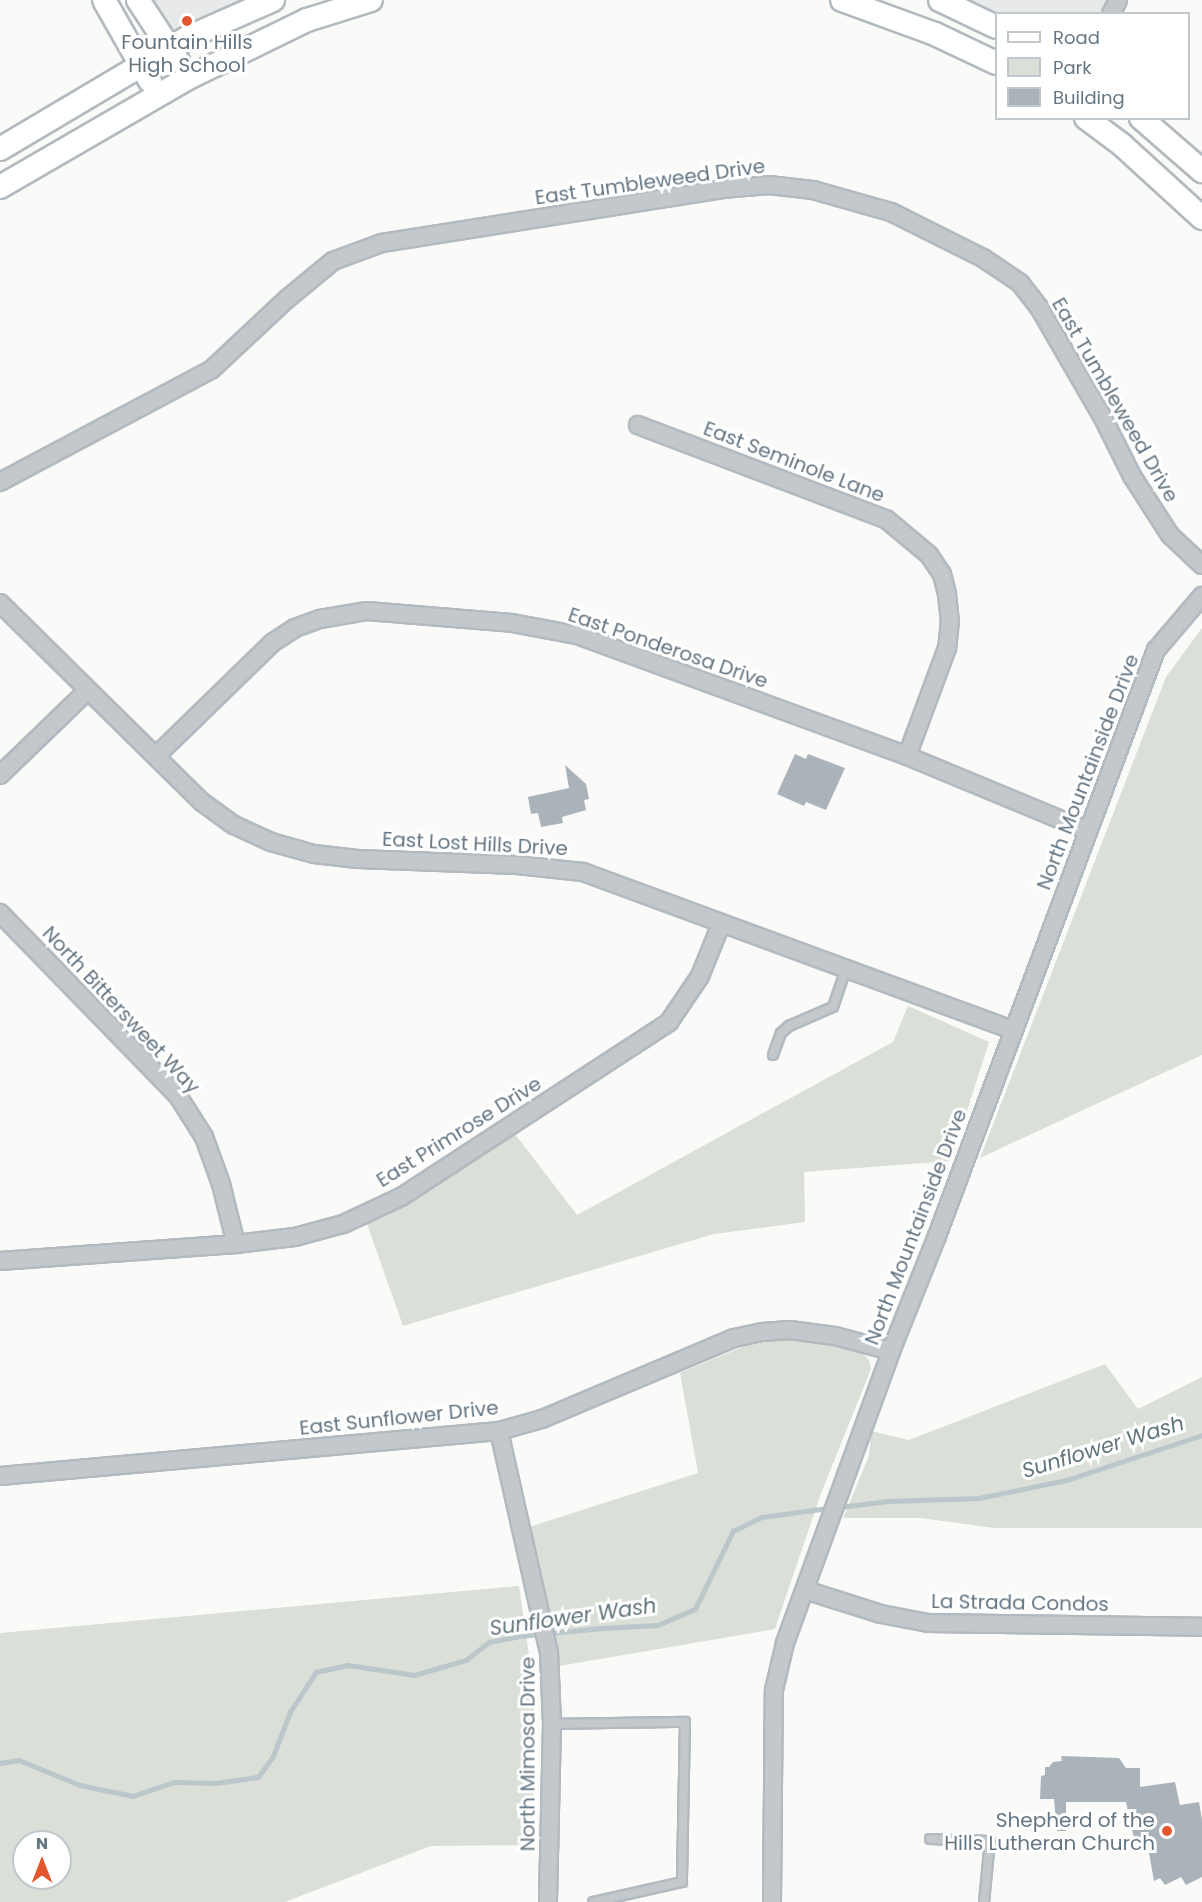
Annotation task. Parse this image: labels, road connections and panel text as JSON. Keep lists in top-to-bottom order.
{
  "streets": {
    "street": [
      "East Tumbleweed Drive",
      "East Seminole Lane",
      "East Ponderosa Drive",
      "North Mountainside Drive",
      "East Lost Hills Drive",
      "North Bittersweet Way",
      "East Primrose Drive",
      "East Sunflower Drive",
      "La Strada Condos",
      "North Mimosa Drive"
    ]
  },
  "crossings": [
    ["East Seminole Lane", "East Ponderosa Drive"],
    ["East Ponderosa Drive", "North Mountainside Drive"],
    ["East Ponderosa Drive", "East Lost Hills Drive"],
    ["North Mountainside Drive", "East Lost Hills Drive"],
    ["North Mountainside Drive", "East Sunflower Drive"],
    ["North Mountainside Drive", "La Strada Condos"],
    ["East Lost Hills Drive", "East Primrose Drive"],
    ["North Bittersweet Way", "East Primrose Drive"],
    ["East Sunflower Drive", "North Mimosa Drive"]
  ],
  "water": ["Sunflower Wash"],
  "places": ["Fountain Hills High School", "Shepherd of the Hills Lutheran Church"],
  "legend": ["Road", "Park", "Building"],
  "north": "top"
}
